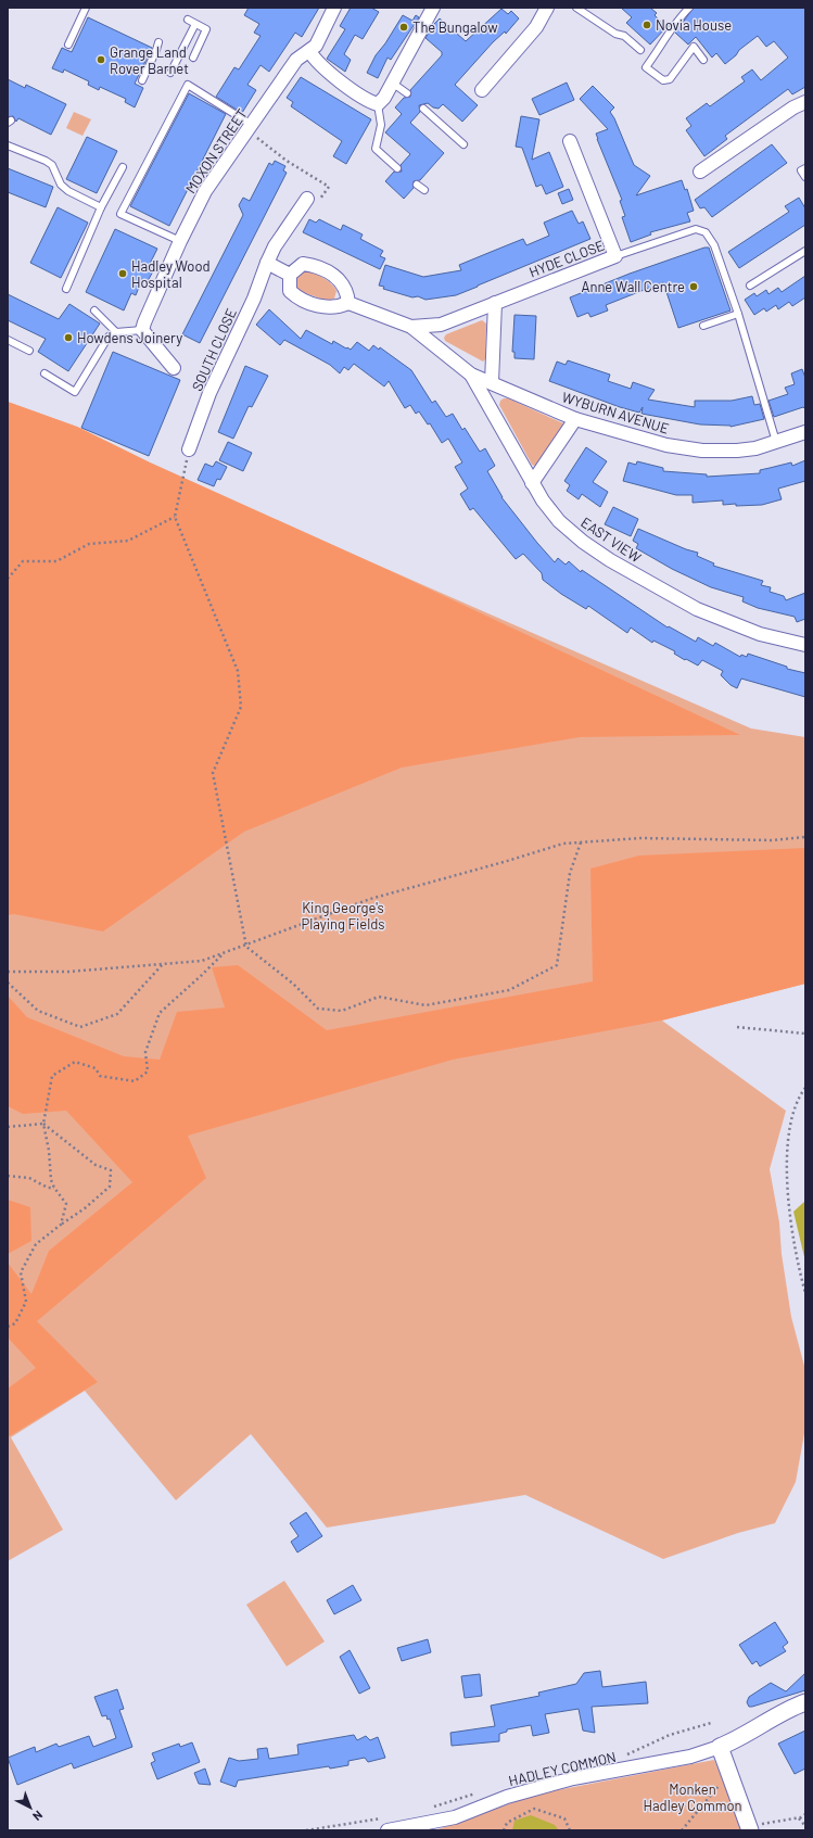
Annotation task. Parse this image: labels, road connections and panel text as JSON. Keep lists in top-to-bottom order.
{
  "streets": {
    "street": [
      "MOXON STREET",
      "HYDE CLOSE",
      "SOUTH CLOSE",
      "WYBURN AVENUE",
      "EAST VIEW",
      "HADLEY COMMON"
    ]
  },
  "crossings": [
    ["HYDE CLOSE", "WYBURN AVENUE"],
    ["WYBURN AVENUE", "EAST VIEW"]
  ],
  "parks": ["King George's Playing Fields", "Monken Hadley Common"],
  "places": [
    "Novia House",
    "The Bungalow",
    "Grange Land Rover Barnet",
    "Hadley Wood Hospital",
    "Anne Wall Centre",
    "Howdens Joinery"
  ],
  "north": "bottom right"
}
